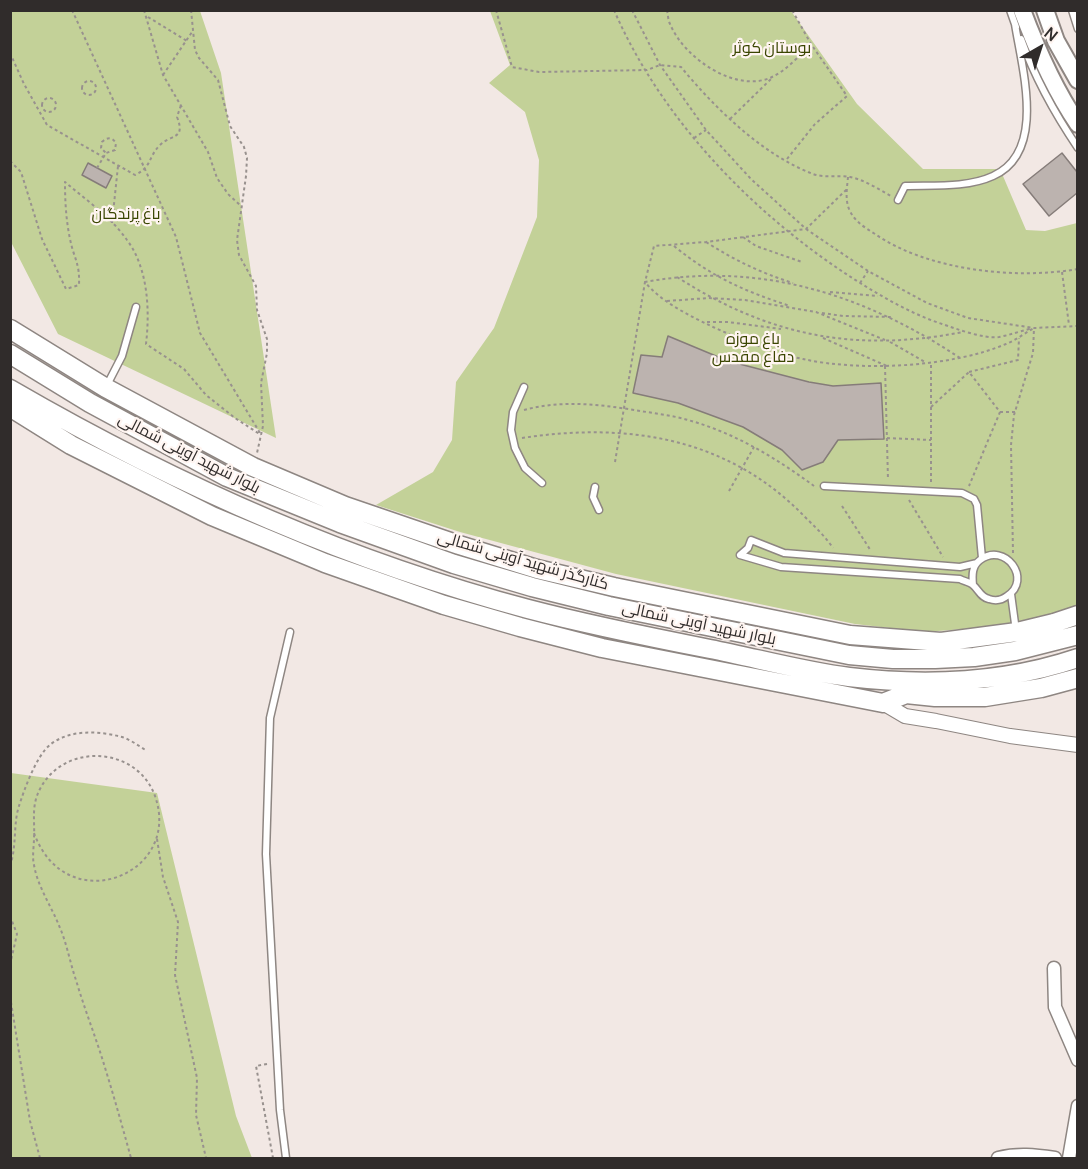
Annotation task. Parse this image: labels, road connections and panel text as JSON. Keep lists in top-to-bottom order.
{
  "streets": {
    "main road": ["بلوار شهید آوینی شمالی", "کنارگذر شهید آوینی شمالی"]
  },
  "parks": ["بوستان کوثر", "باغ پرندگان", "باغ موزه دفاع مقدس"],
  "north": "top right"
}
